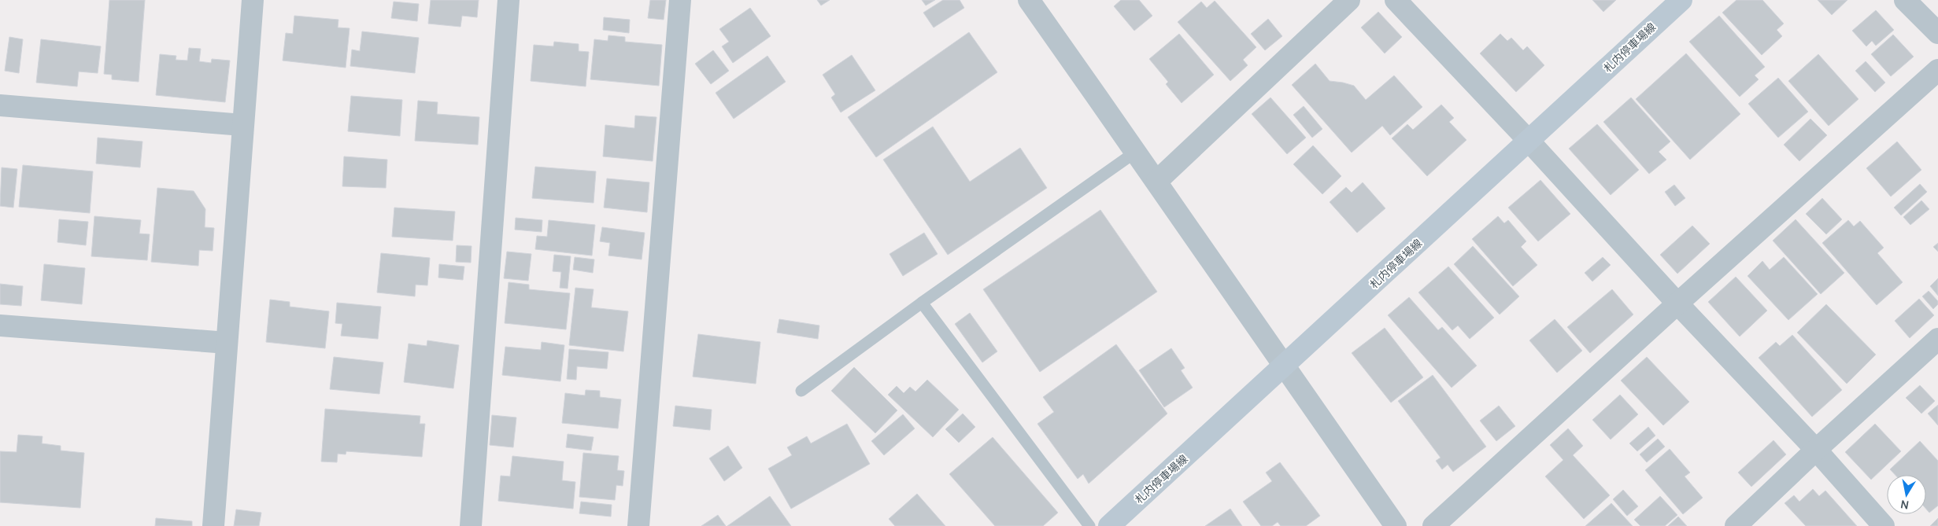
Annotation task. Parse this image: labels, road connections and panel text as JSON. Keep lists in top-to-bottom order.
{
  "streets": {
    "main road": ["札内停車場線"]
  },
  "north": "bottom"
}
